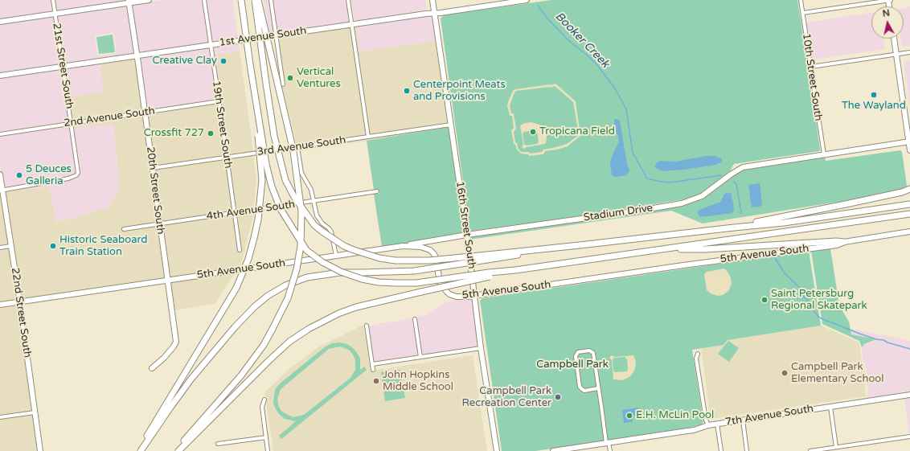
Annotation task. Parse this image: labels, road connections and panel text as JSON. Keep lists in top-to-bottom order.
{
  "streets": {
    "street": [
      "1st Avenue South",
      "21st Street South",
      "10th Street South",
      "2nd Avenue South",
      "19th Street South",
      "3rd Avenue South",
      "20th Street South",
      "4th Avenue South",
      "Stadium Drive",
      "16th Street South",
      "5th Avenue South",
      "22nd Street South",
      "7th Avenue South"
    ]
  },
  "crossings": [
    ["1st Avenue South", "21st Street South"],
    ["1st Avenue South", "19th Street South"],
    ["1st Avenue South", "20th Street South"],
    ["1st Avenue South", "16th Street South"],
    ["21st Street South", "2nd Avenue South"],
    ["21st Street South", "22nd Street South"],
    ["10th Street South", "Stadium Drive"],
    ["2nd Avenue South", "19th Street South"],
    ["2nd Avenue South", "20th Street South"],
    ["19th Street South", "3rd Avenue South"],
    ["19th Street South", "4th Avenue South"],
    ["3rd Avenue South", "20th Street South"],
    ["3rd Avenue South", "16th Street South"],
    ["20th Street South", "4th Avenue South"],
    ["20th Street South", "5th Avenue South"],
    ["Stadium Drive", "16th Street South"],
    ["Stadium Drive", "5th Avenue South"],
    ["16th Street South", "5th Avenue South"],
    ["5th Avenue South", "22nd Street South"]
  ],
  "water": ["Booker Creek"],
  "parks": ["Campbell Park"],
  "places": [
    "Creative Clay",
    "Vertical Ventures",
    "Centerpoint Meats and Provisions",
    "The Wayland",
    "Tropicana Field",
    "Crossfit 727",
    "5 Deuces Galleria",
    "Historic Seaboard Train Station",
    "Saint Petersburg Regional Skatepark",
    "Campbell Park Elementary School",
    "John Hopkins Middle School",
    "Campbell Park Recreation Center",
    "E.H. McLin Pool"
  ],
  "north": "top"
}
